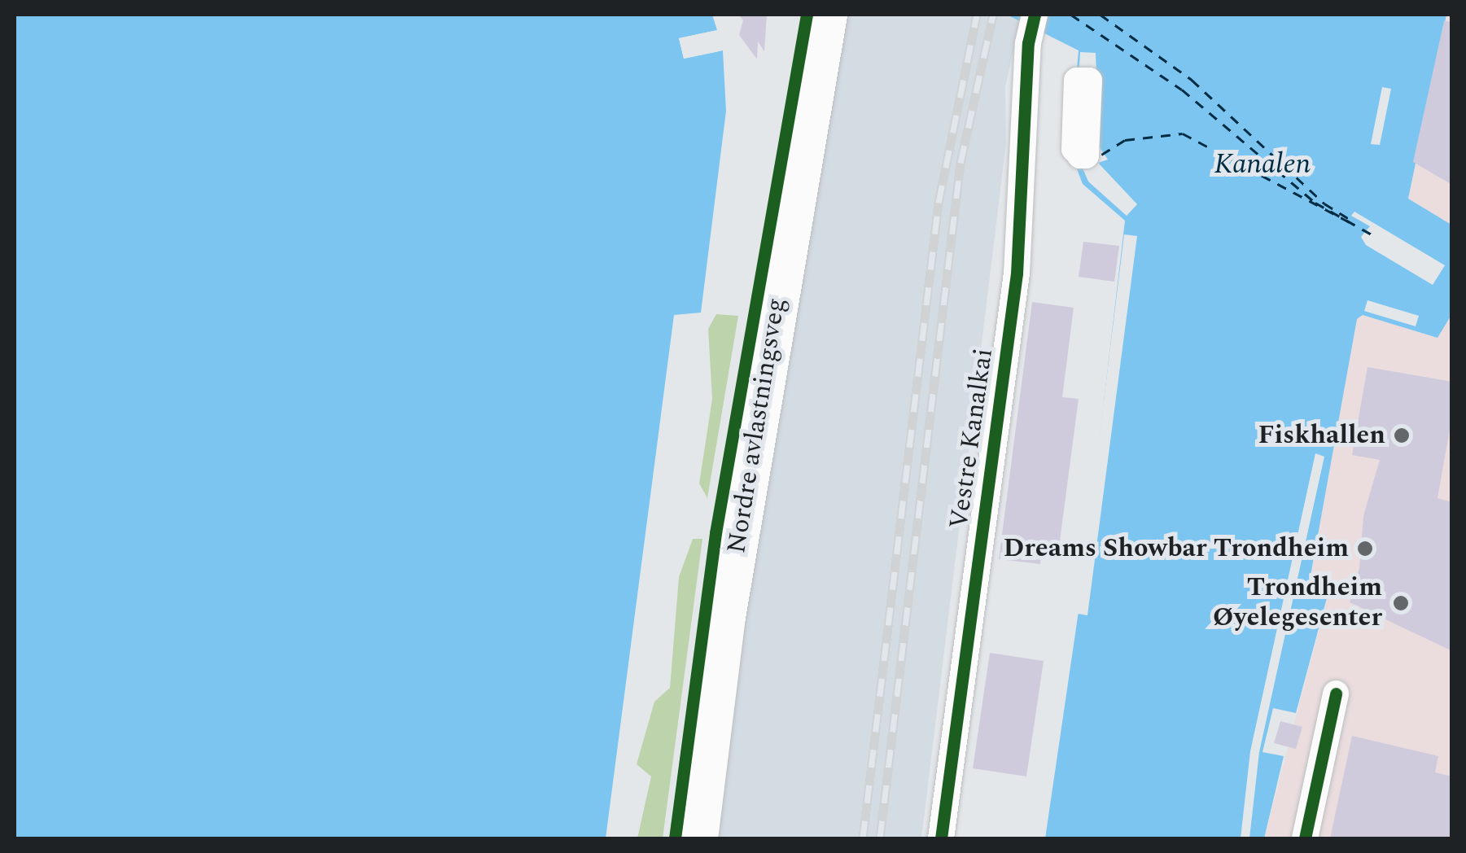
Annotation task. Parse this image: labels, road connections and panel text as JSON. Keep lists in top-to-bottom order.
{
  "streets": {
    "highway": ["Nordre avlastningsveg"],
    "street": ["Vestre Kanalkai"]
  },
  "water": ["Kanalen"],
  "places": ["Fiskhallen", "Dreams Showbar Trondheim", "Trondheim Øyelegesenter"]
}
